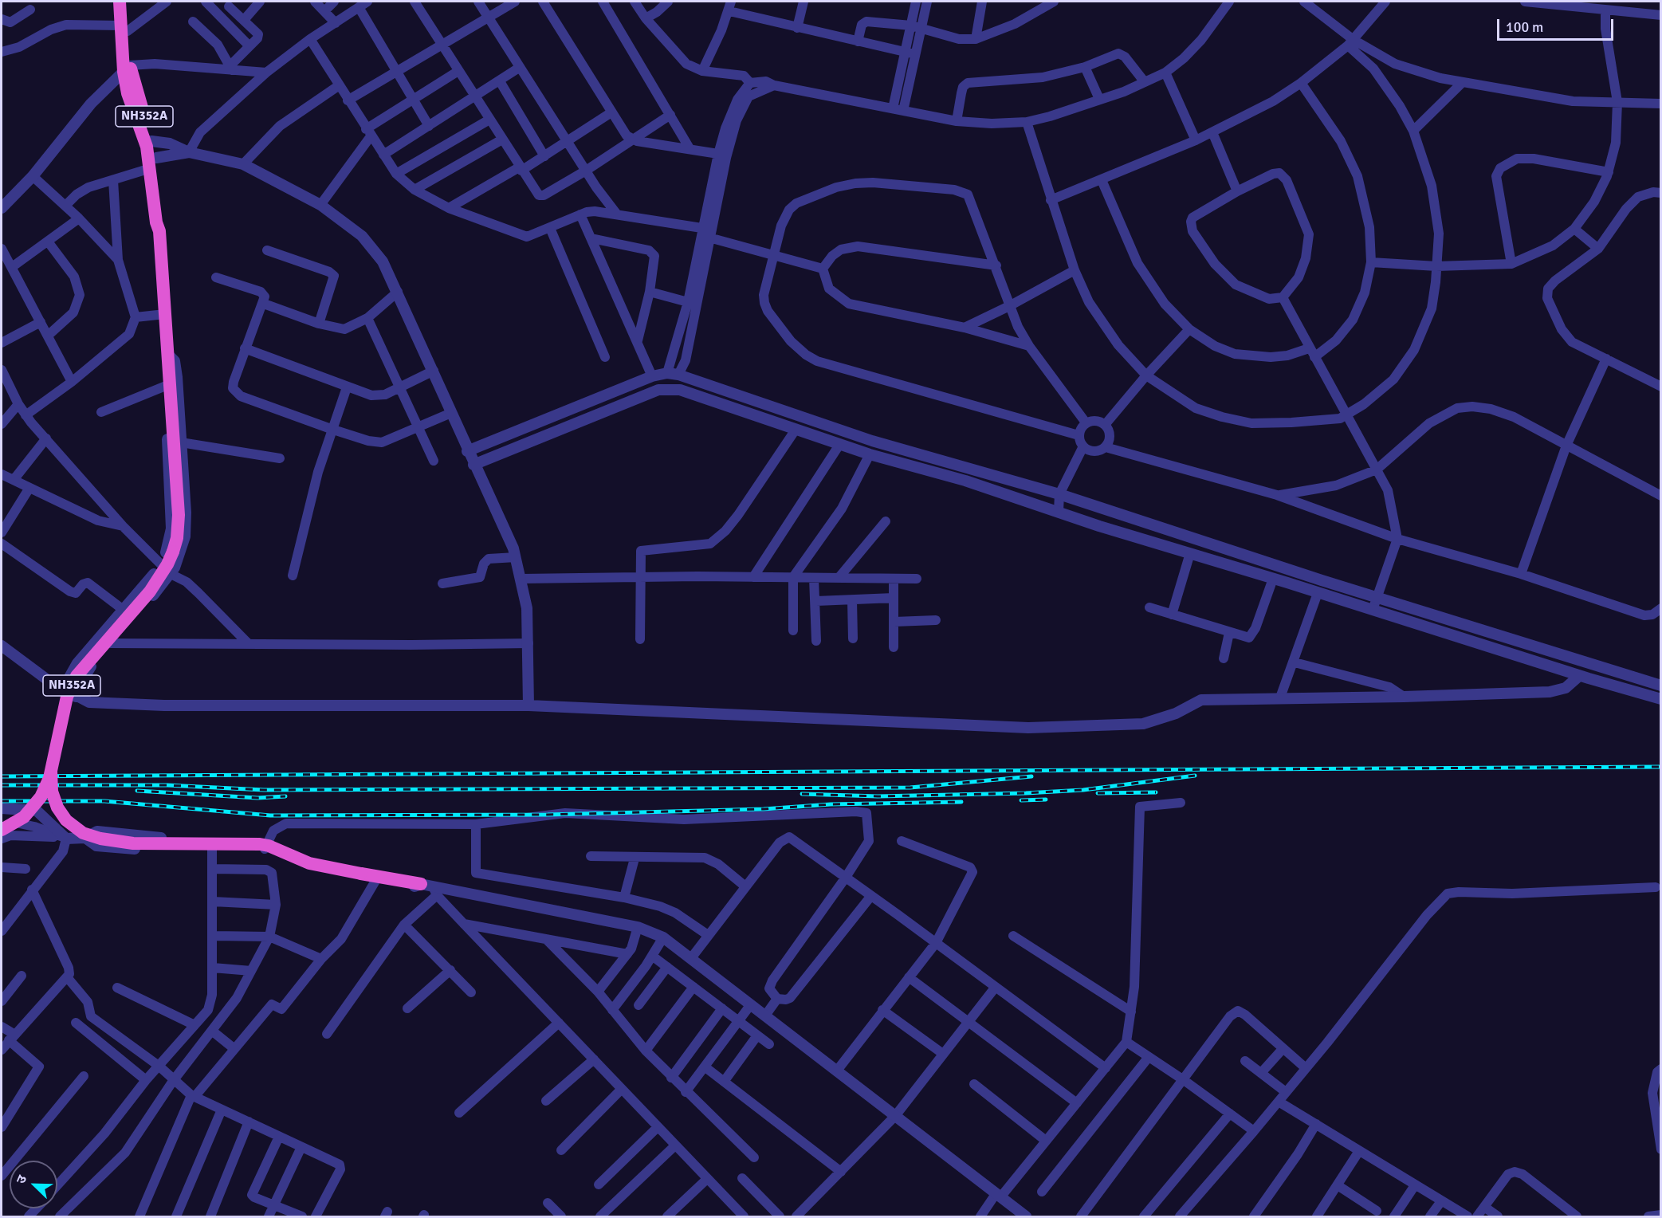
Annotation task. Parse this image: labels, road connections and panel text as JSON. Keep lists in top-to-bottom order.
{
  "streets": {
    "highway": ["NH352A"]
  },
  "scale_bar": "100 m",
  "north": "top left"
}
